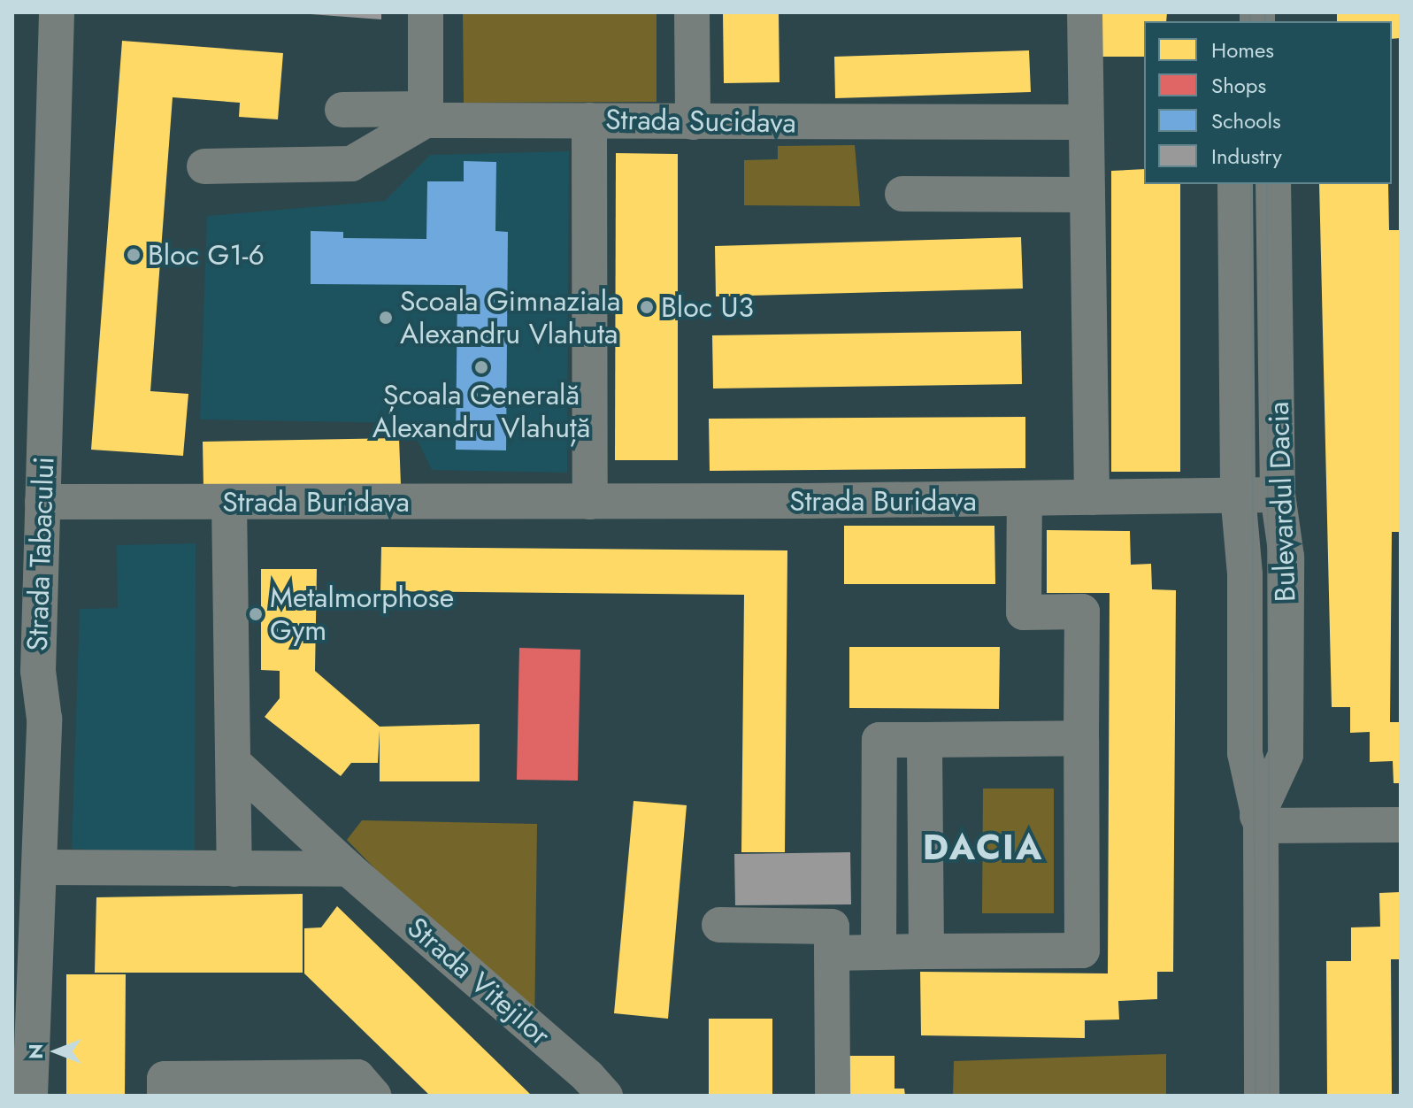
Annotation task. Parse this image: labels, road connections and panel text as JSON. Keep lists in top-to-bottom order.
{
  "streets": {
    "street": [
      "Strada Sucidava",
      "Strada Buridava",
      "Bulevardul Dacia",
      "Strada Tabacului",
      "Strada Vitejilor"
    ]
  },
  "crossings": [
    ["Strada Buridava", "Bulevardul Dacia"],
    ["Strada Buridava", "Strada Tabacului"]
  ],
  "districts": ["DACIA"],
  "places": [
    "Bloc G1-6",
    "Bloc U3",
    "Scoala Gimnaziala Alexandru Vlahuta",
    "Școala Generală Alexandru Vlahuță",
    "Metalmorphose Gym"
  ],
  "legend": [
    "Homes",
    "Shops",
    "Schools",
    "Industry"
  ],
  "north": "left"
}
